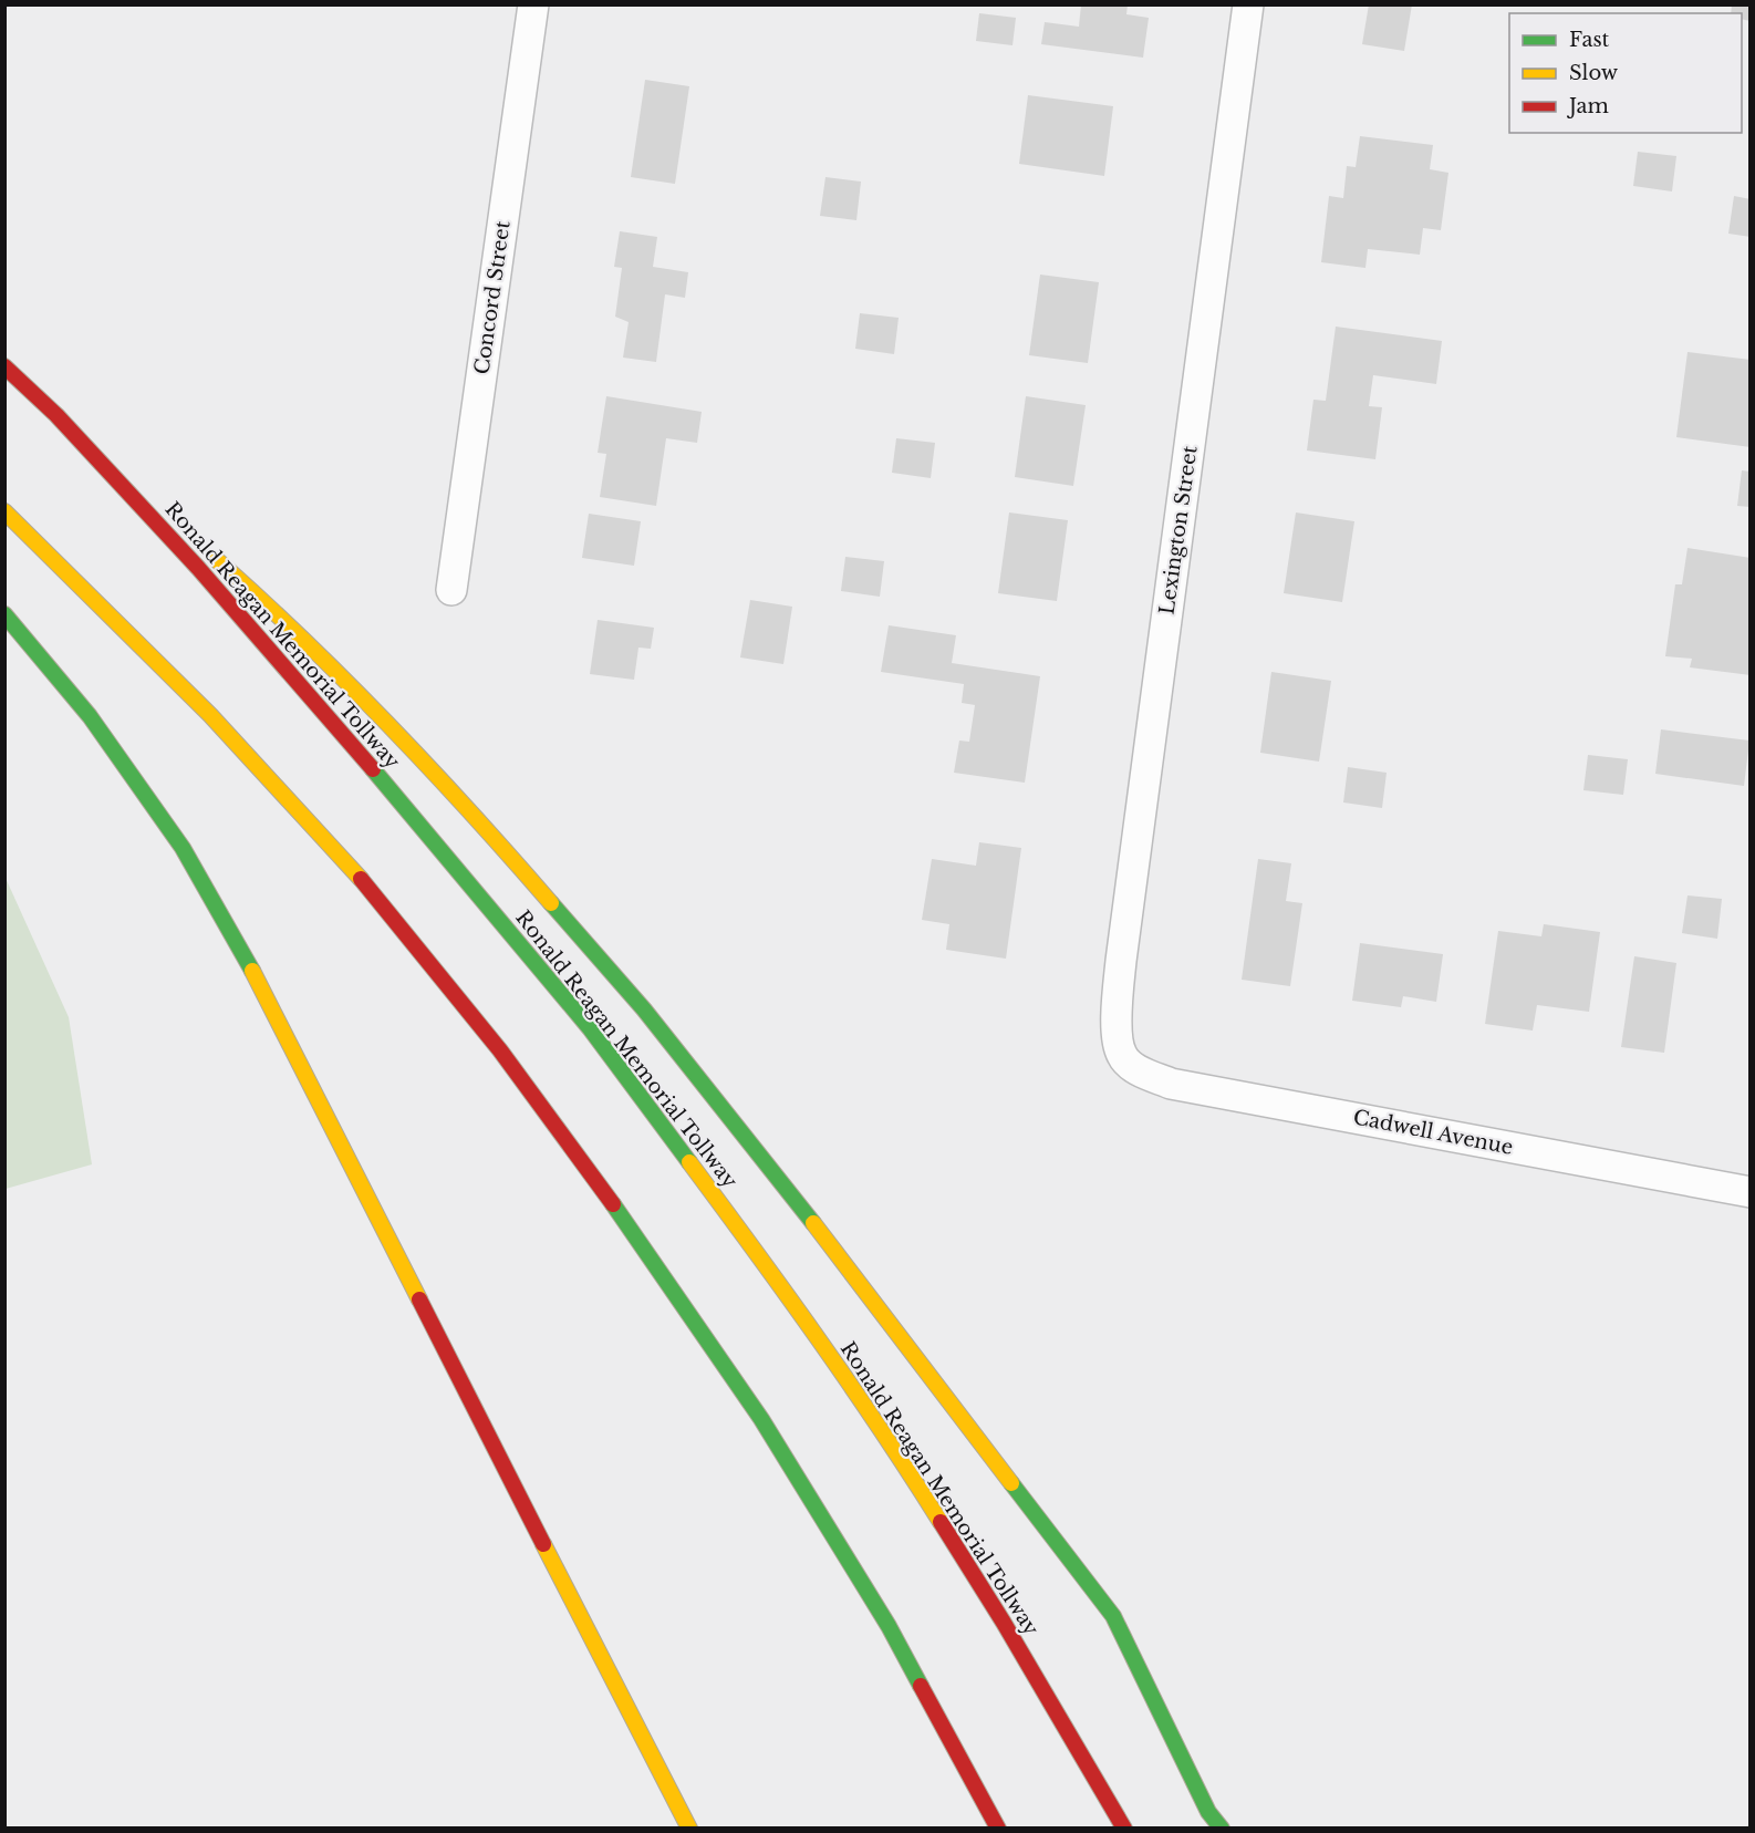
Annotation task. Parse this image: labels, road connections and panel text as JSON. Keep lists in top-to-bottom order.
{
  "streets": {
    "highway": ["Ronald Reagan Memorial Tollway"],
    "street": ["Concord Street", "Lexington Street", "Cadwell Avenue"]
  },
  "crossings": [
    ["Lexington Street", "Cadwell Avenue"]
  ],
  "legend": ["Fast", "Slow", "Jam"]
}
